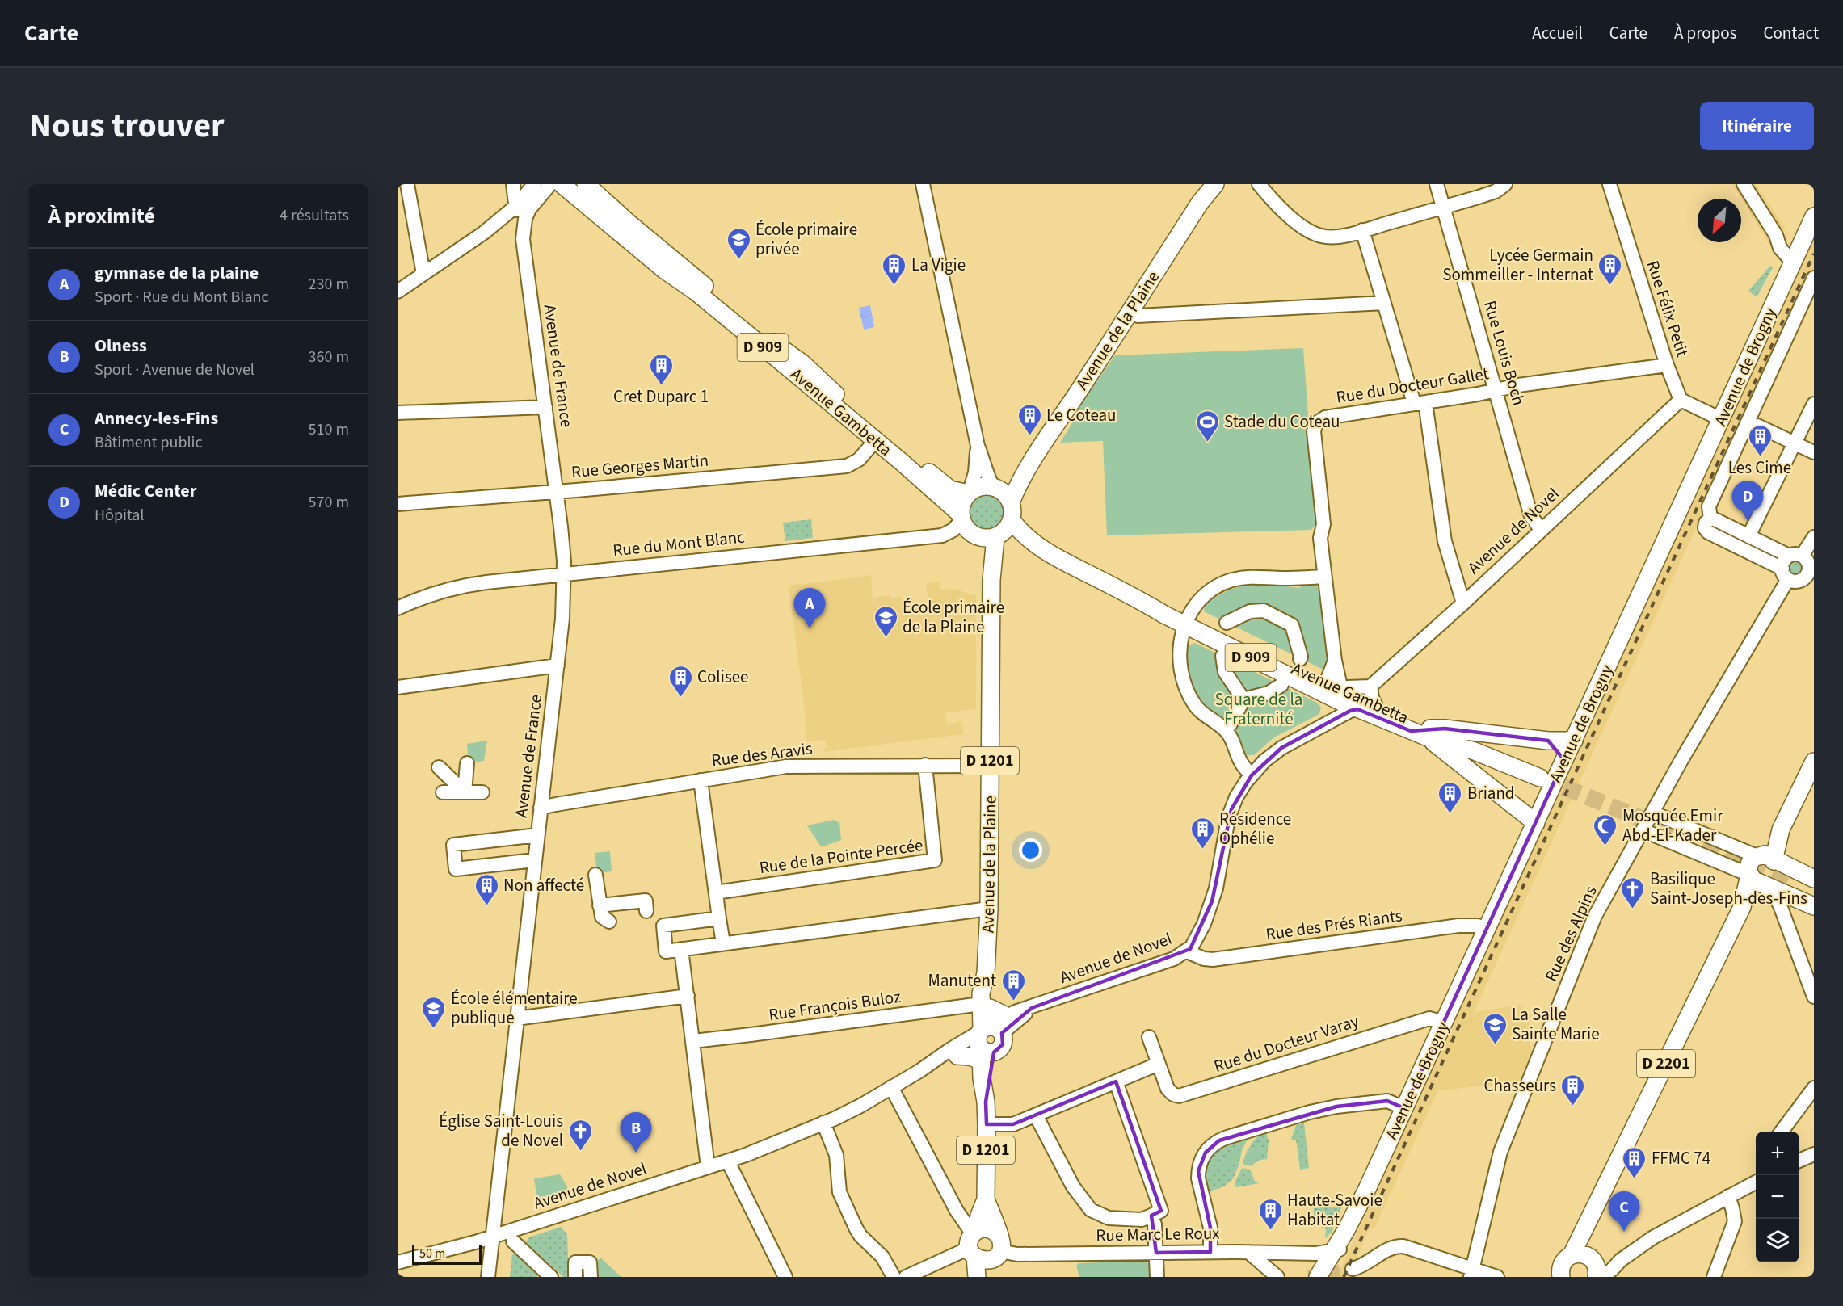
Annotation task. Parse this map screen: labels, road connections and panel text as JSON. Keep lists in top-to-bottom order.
{
  "streets": {
    "main road": [
      "Avenue de la Plaine",
      "D 909",
      "Avenue de Brogny",
      "Avenue Gambetta",
      "D 1201",
      "D 2201"
    ],
    "street": [
      "Rue Félix Petit",
      "Rue Louis Boch",
      "Avenue de France",
      "Rue du Docteur Gallet",
      "Rue Georges Martin",
      "Avenue de Novel",
      "Rue du Mont Blanc",
      "Rue des Aravis",
      "Rue de la Pointe Percée",
      "Rue des Prés Riants",
      "Rue des Alpins",
      "Rue François Buloz",
      "Rue du Docteur Varay",
      "Rue Marc Le Roux"
    ]
  },
  "crossings": [
    ["Rue Félix Petit", "Rue du Docteur Gallet"],
    ["Rue Félix Petit", "Avenue de Novel"],
    ["Avenue de la Plaine", "Avenue Gambetta"],
    ["Avenue de la Plaine", "Avenue de Novel"],
    ["Avenue de la Plaine", "Rue du Mont Blanc"],
    ["Avenue de la Plaine", "Rue des Aravis"],
    ["Avenue de la Plaine", "Rue François Buloz"],
    ["Avenue de la Plaine", "Rue Marc Le Roux"],
    ["Rue Louis Boch", "Rue du Docteur Gallet"],
    ["Rue Louis Boch", "Avenue de Novel"],
    ["Avenue de France", "Rue Georges Martin"],
    ["Avenue de France", "Avenue de Novel"],
    ["Avenue de France", "Rue du Mont Blanc"],
    ["Avenue de France", "Rue des Aravis"],
    ["Avenue de Brogny", "Rue des Prés Riants"],
    ["Avenue de Brogny", "Rue du Docteur Varay"],
    ["Avenue de Brogny", "Rue Marc Le Roux"],
    ["Rue du Docteur Gallet", "Avenue Gambetta"],
    ["Avenue Gambetta", "Rue Georges Martin"],
    ["Avenue Gambetta", "Avenue de Novel"],
    ["Avenue Gambetta", "Rue du Mont Blanc"],
    ["Avenue de Novel", "Rue des Prés Riants"],
    ["Rue des Aravis", "Rue de la Pointe Percée"]
  ],
  "parks": ["Square de la Fraternité"],
  "places": {
    "school or university": [
      "École primaire privée",
      "École primaire de la Plaine",
      "École élémentaire publique",
      "La Salle Sainte Marie"
    ],
    "building": [
      "La Vigie",
      "Lycée Germain Sommeiller - Internat",
      "Cret Duparc 1",
      "Le Coteau",
      "Les Cime",
      "Colisee",
      "Briand",
      "Résidence Ophélie",
      "Non affecté",
      "Manutent",
      "Chasseurs",
      "FFMC 74",
      "Haute-Savoie Habitat"
    ],
    "sports": ["Stade du Coteau"],
    "mosque": ["Mosquée Emir Abd-El-Kader"],
    "church": ["Basilique Saint-Joseph-des-Fins", "Église Saint-Louis de Novel"]
  },
  "scale_bar": "50 m",
  "north": "bottom left",
  "page": {
    "header": "Carte",
    "nav": [
      "Accueil",
      "Carte",
      "À propos",
      "Contact"
    ],
    "title": "Nous trouver",
    "buttons": "Itinéraire",
    "heading": ["À proximité", "4 résultats"],
    "list": [
      {
        "mark": "A",
        "name": "gymnase de la plaine",
        "note": "Sport · Rue du Mont Blanc",
        "value": "230 m"
      },
      {
        "mark": "B",
        "name": "Olness",
        "note": "Sport · Avenue de Novel",
        "value": "360 m"
      },
      {
        "mark": "C",
        "name": "Annecy-les-Fins",
        "note": "Bâtiment public",
        "value": "510 m"
      },
      {
        "mark": "D",
        "name": "Médic Center",
        "note": "Hôpital",
        "value": "570 m"
      }
    ],
    "pins": [
      "D",
      "A",
      "B",
      "C"
    ],
    "map_buttons": ["+", "−"],
    "scale": "50 m"
  }
}
